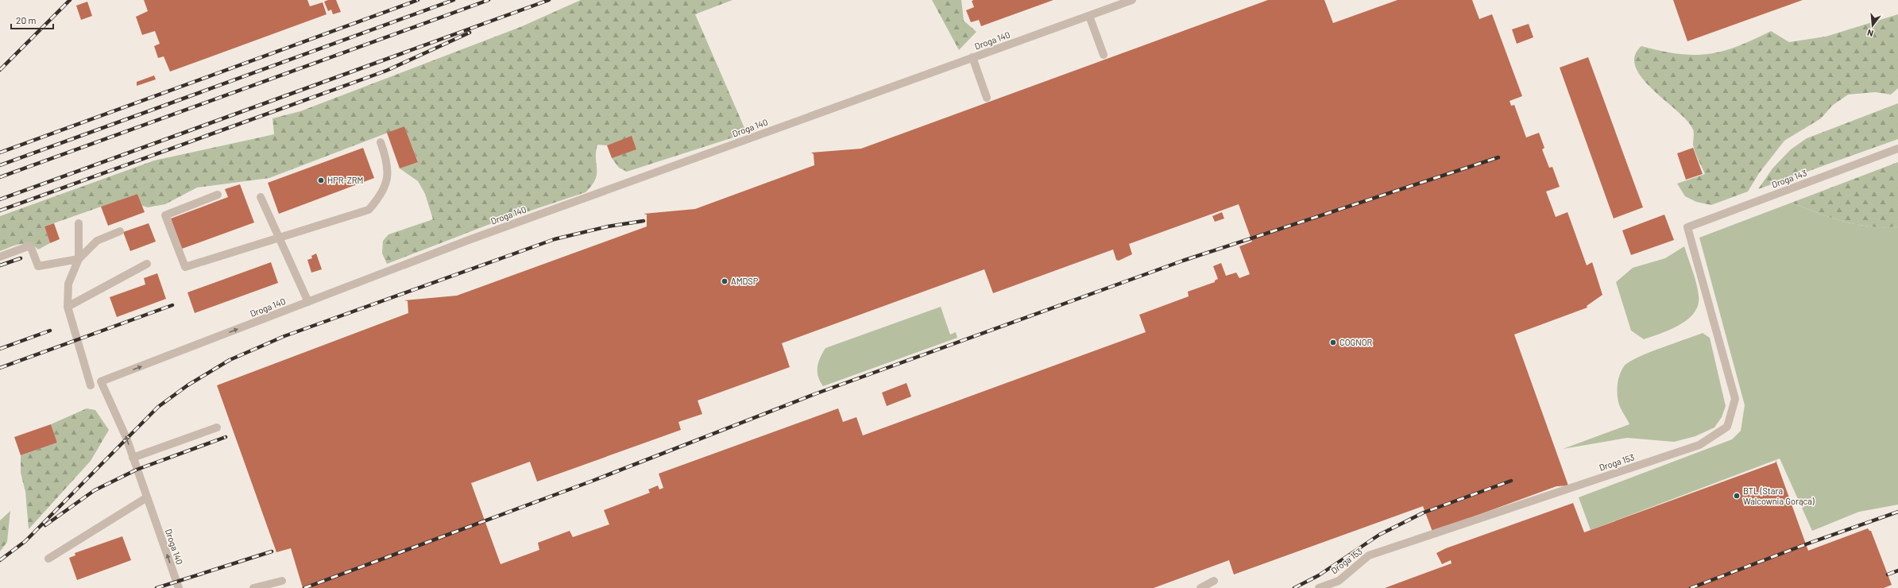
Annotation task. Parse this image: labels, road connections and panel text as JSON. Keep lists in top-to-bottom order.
{
  "streets": {
    "lane": ["Droga 140", "Droga 143", "Droga 153"]
  },
  "crossings": [
    ["Droga 143", "Droga 153"]
  ],
  "places": [
    "HPR-ZRM",
    "AMDSP",
    "COGNOR",
    "BTL (Stara Walcownia Gorąca)"
  ],
  "scale_bar": "20 m",
  "north": "bottom"
}
